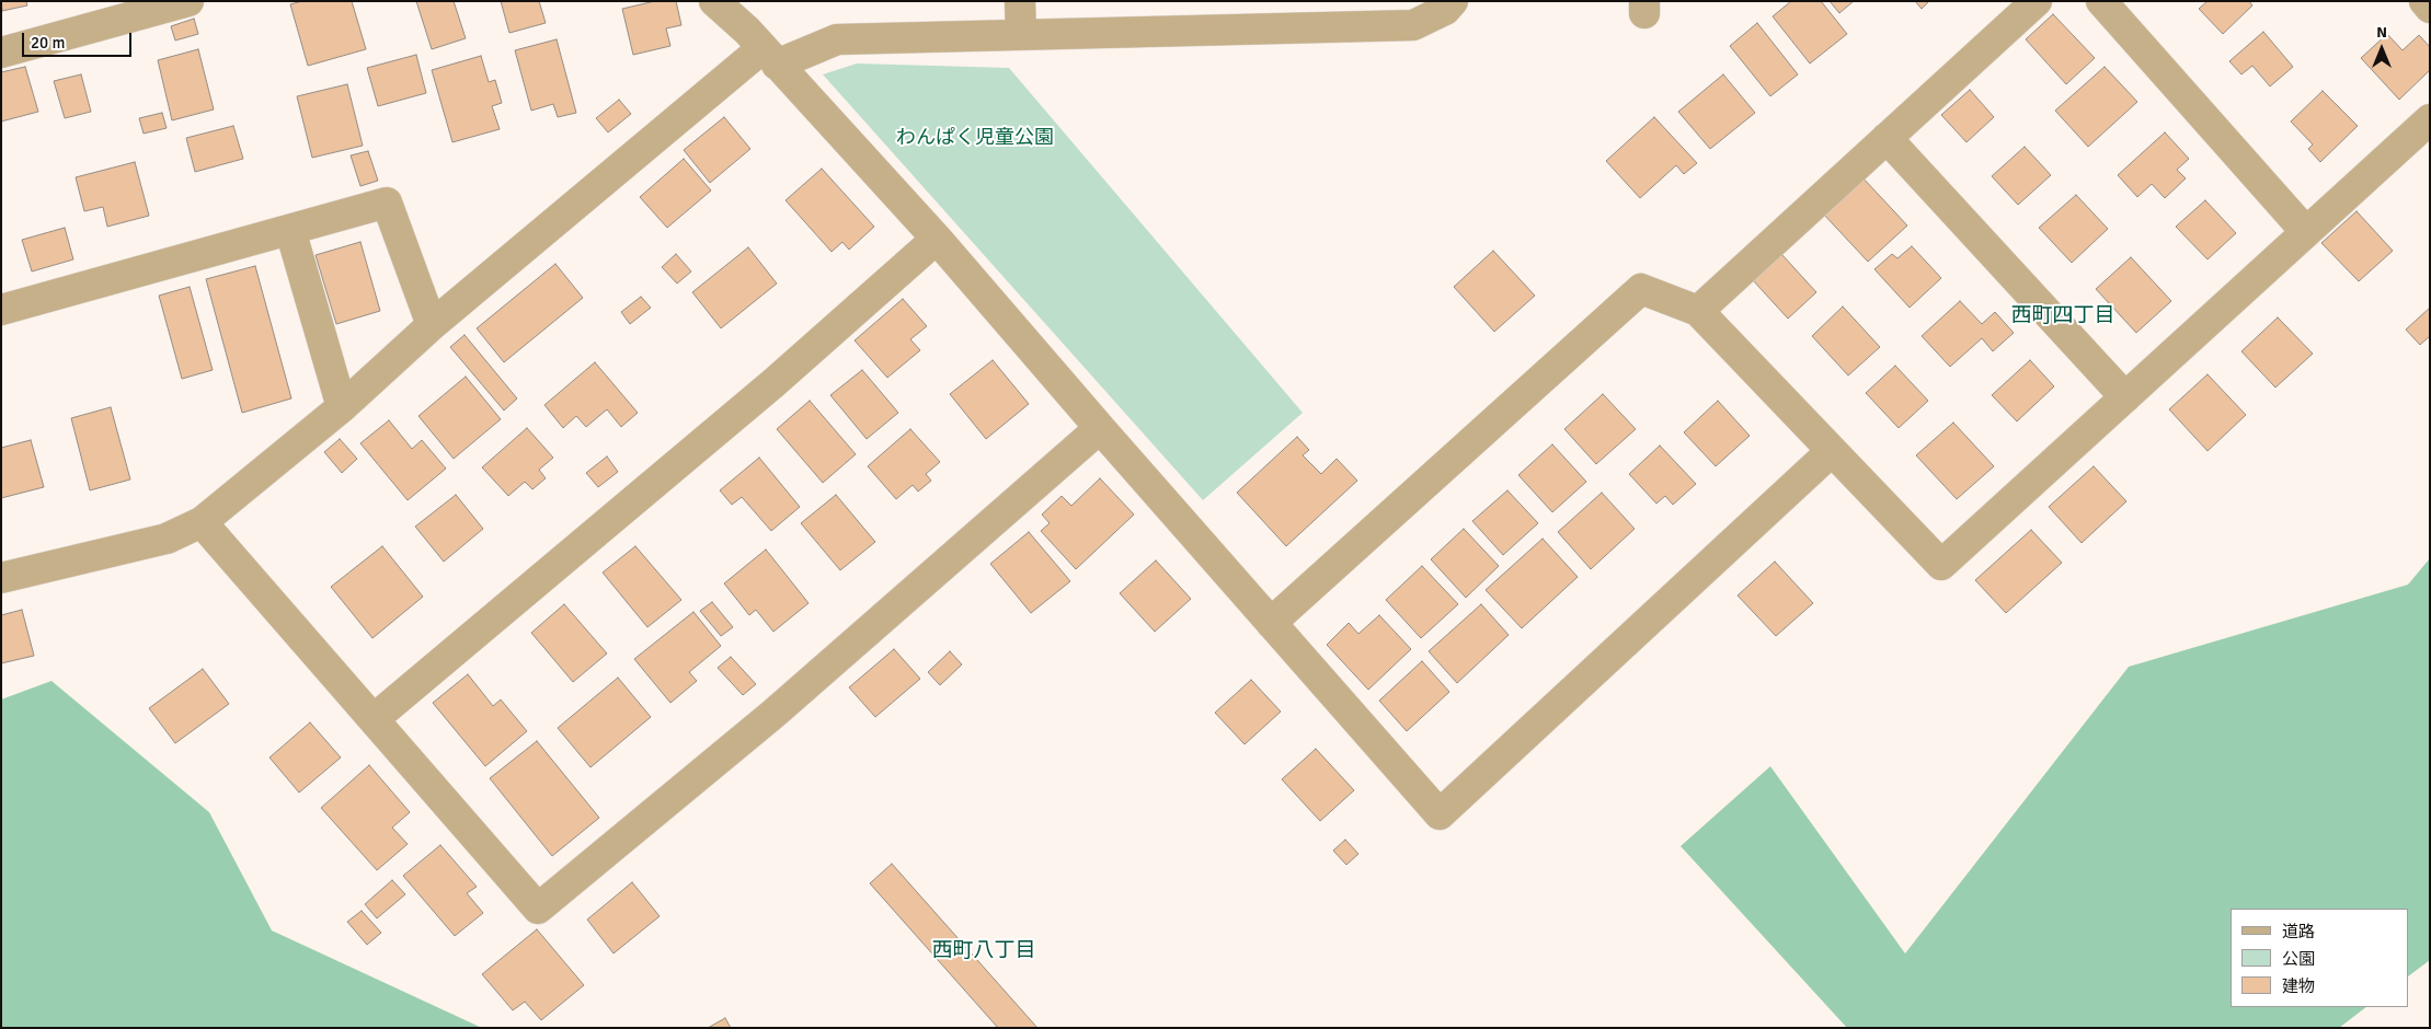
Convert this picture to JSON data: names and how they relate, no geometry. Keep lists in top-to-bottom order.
{
  "districts": ["西町四丁目", "西町八丁目"],
  "parks": ["わんぱく児童公園"],
  "legend": ["道路", "公園", "建物"],
  "scale_bar": "20 m",
  "north": "top"
}
